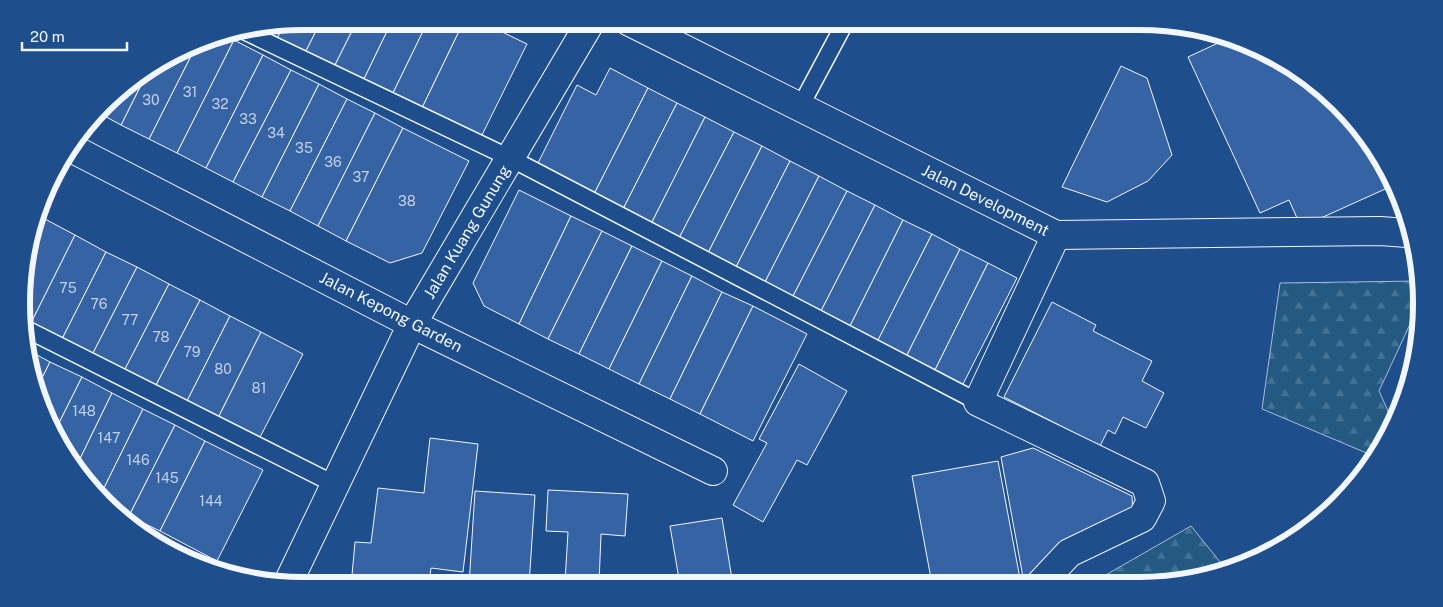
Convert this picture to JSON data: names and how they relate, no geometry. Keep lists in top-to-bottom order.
{
  "streets": {
    "street": ["Jalan Development", "Jalan Kuang Gunung", "Jalan Kepong Garden"]
  },
  "crossings": [
    ["Jalan Kuang Gunung", "Jalan Kepong Garden"]
  ],
  "house_numbers": [
    "31",
    "30",
    "32",
    "33",
    "34",
    "35",
    "36",
    "37",
    "38",
    "75",
    "76",
    "77",
    "78",
    "79",
    "80",
    "81",
    "148",
    "147",
    "146",
    "145",
    "144"
  ],
  "scale_bar": "20 m"
}
